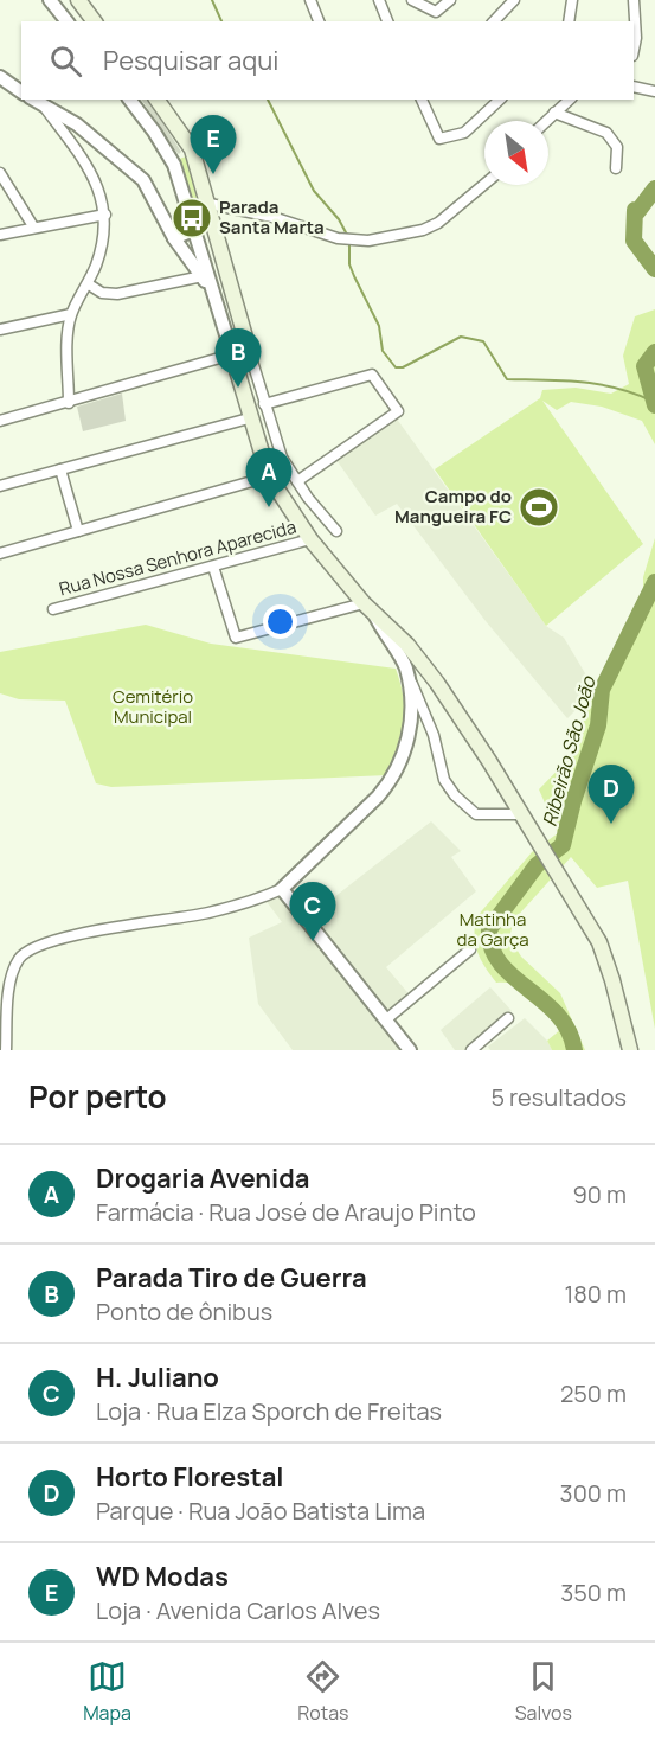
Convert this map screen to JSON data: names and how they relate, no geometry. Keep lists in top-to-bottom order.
{
  "streets": {
    "street": ["Rua Nossa Senhora Aparecida"]
  },
  "water": ["Ribeirão São João"],
  "parks": ["Cemitério Municipal", "Matinha da Garça"],
  "places": {
    "bus stop": ["Parada Santa Marta"],
    "sports": ["Campo do Mangueira FC"]
  },
  "north": "bottom right",
  "page": {
    "search": "Pesquisar aqui",
    "pins": [
      "E",
      "B",
      "A",
      "D",
      "C"
    ],
    "heading": ["Por perto", "5 resultados"],
    "list": [
      {
        "mark": "A",
        "name": "Drogaria Avenida",
        "note": "Farmácia · Rua José de Araujo Pinto",
        "value": "90 m"
      },
      {
        "mark": "B",
        "name": "Parada Tiro de Guerra",
        "note": "Ponto de ônibus",
        "value": "180 m"
      },
      {
        "mark": "C",
        "name": "H. Juliano",
        "note": "Loja · Rua Elza Sporch de Freitas",
        "value": "250 m"
      },
      {
        "mark": "D",
        "name": "Horto Florestal",
        "note": "Parque · Rua João Batista Lima",
        "value": "300 m"
      },
      {
        "mark": "E",
        "name": "WD Modas",
        "note": "Loja · Avenida Carlos Alves",
        "value": "350 m"
      }
    ],
    "nav": ["Mapa", "Rotas", "Salvos"]
  }
}
